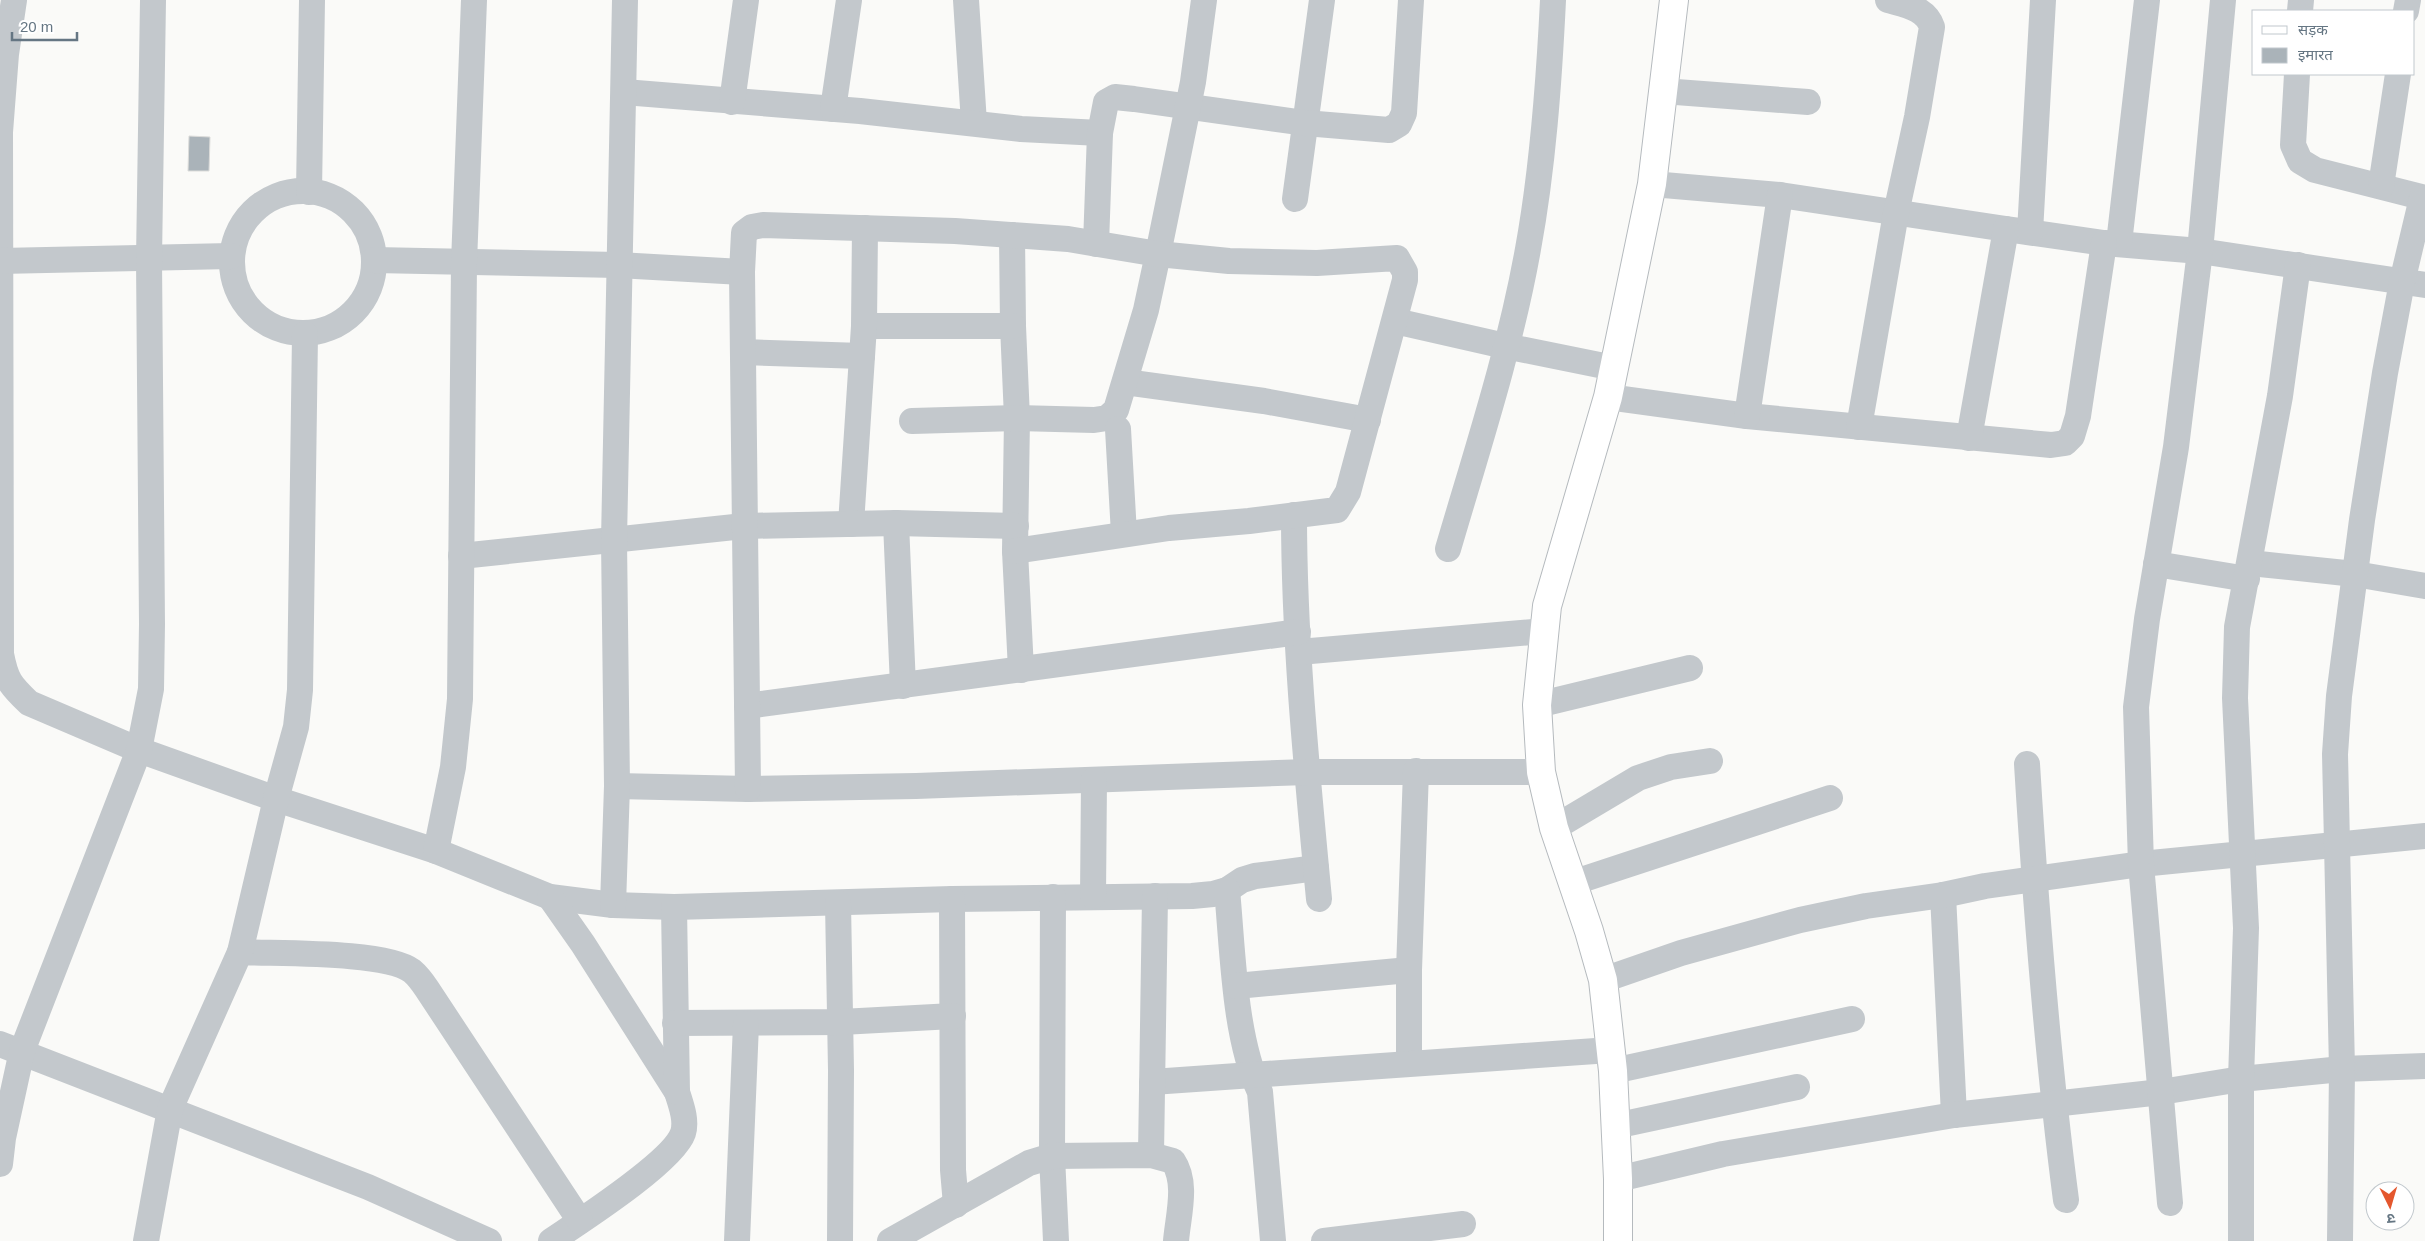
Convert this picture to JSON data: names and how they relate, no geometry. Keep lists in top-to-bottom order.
{
  "legend": ["सड़क", "इमारत"],
  "scale_bar": "20 m",
  "north": "bottom"
}
